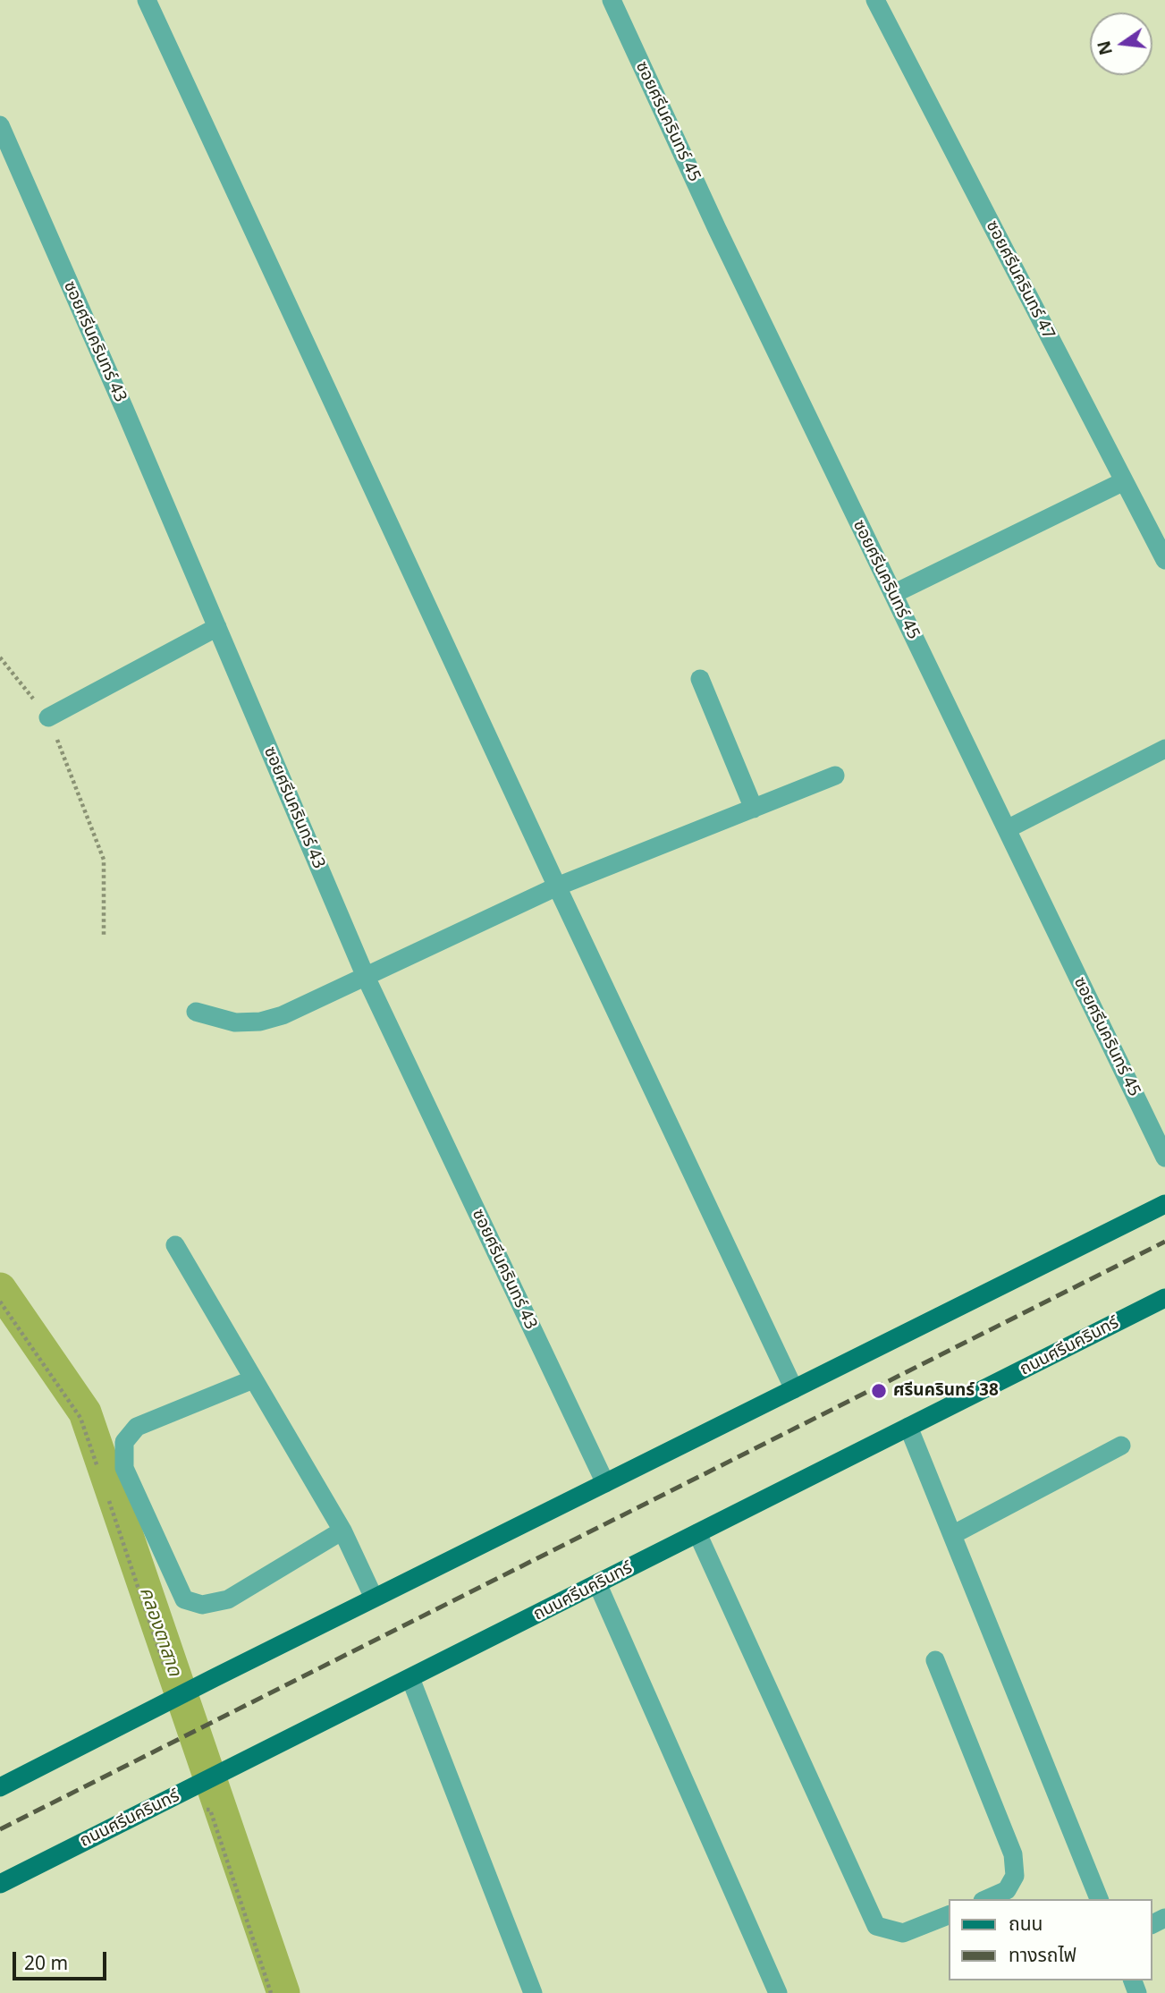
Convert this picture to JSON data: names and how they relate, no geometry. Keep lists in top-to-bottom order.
{
  "streets": {
    "main road": ["ถนนศรีนครินทร์"],
    "street": ["ซอยศรีนครินทร์ 45", "ซอยศรีนครินทร์ 47", "ซอยศรีนครินทร์ 43"]
  },
  "water": ["คลองตาสาด"],
  "places": ["ศรีนครินทร์ 38"],
  "legend": ["ถนน", "ทางรถไฟ"],
  "scale_bar": "20 m",
  "north": "left"
}
